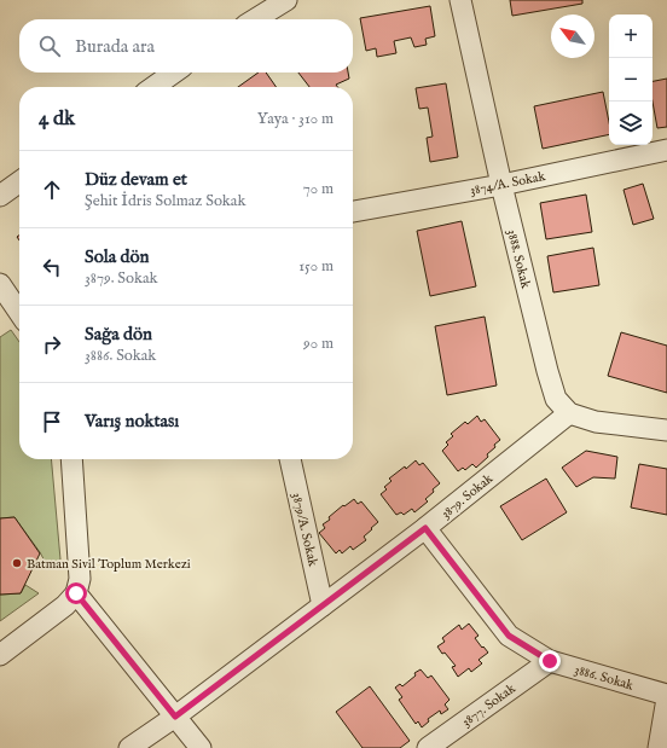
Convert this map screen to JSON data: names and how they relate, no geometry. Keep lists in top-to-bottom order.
{
  "streets": {
    "street": [
      "3874/A. Sokak",
      "3888. Sokak",
      "3879. Sokak",
      "3879/A. Sokak",
      "3886. Sokak",
      "3877. Sokak"
    ]
  },
  "crossings": [
    ["3874/A. Sokak", "3888. Sokak"],
    ["3888. Sokak", "3879. Sokak"],
    ["3879. Sokak", "3879/A. Sokak"],
    ["3879. Sokak", "3886. Sokak"],
    ["3886. Sokak", "3877. Sokak"]
  ],
  "places": ["Batman Sivil Toplum Merkezi"],
  "north": "top left",
  "page": {
    "map_buttons": ["+", "−"],
    "search": "Burada ara",
    "heading": ["4 dk", "Yaya · 310 m"],
    "list": [
      ["Düz devam et", "Şehit İdris Solmaz Sokak", "70 m"],
      ["Sola dön", "3879. Sokak", "150 m"],
      ["Sağa dön", "3886. Sokak", "90 m"],
      "Varış noktası"
    ]
  }
}
